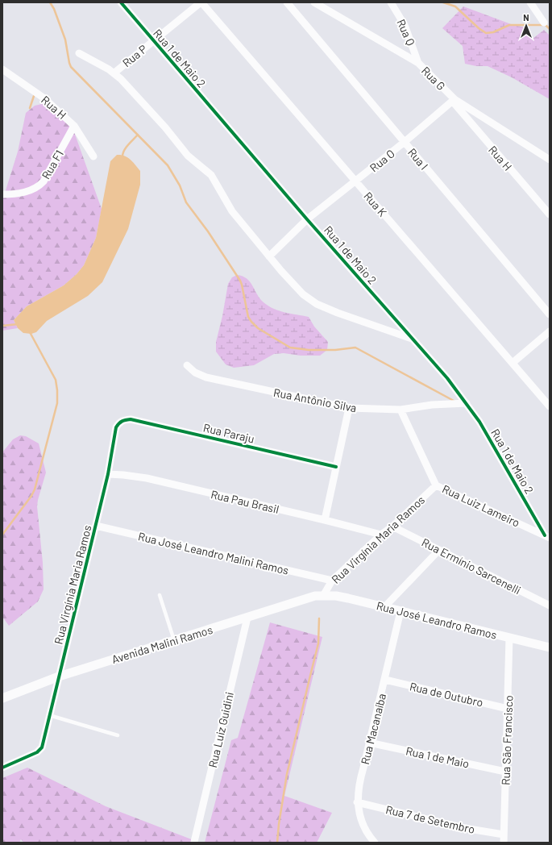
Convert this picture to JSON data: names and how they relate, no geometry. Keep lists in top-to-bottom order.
{
  "streets": {
    "street": [
      "Rua Q",
      "Rua P",
      "Rua 1 de Maio 2",
      "Rua G",
      "Rua H",
      "Rua I",
      "Rua O",
      "Rua F1",
      "Rua K",
      "Rua Antônio Silva",
      "Rua Paraju",
      "Rua Pau Brasil",
      "Rua Luiz Lameiro",
      "Rua Virgínia Maria Ramos",
      "Rua José Leandro Malini Ramos",
      "Rua Ermínio Sarcenelli",
      "Rua José Leandro Ramos",
      "Avenida Malini Ramos",
      "Rua de Outubro",
      "Rua Macanaíba",
      "Rua Luiz Guidini",
      "Rua São Francisco",
      "Rua 1 de Maio",
      "Rua 7 de Setembro"
    ]
  },
  "crossings": [
    ["Rua Q", "Rua G"],
    ["Rua P", "Rua 1 de Maio 2"],
    ["Rua P", "Rua K"],
    ["Rua 1 de Maio 2", "Rua O"],
    ["Rua 1 de Maio 2", "Rua Antônio Silva"],
    ["Rua 1 de Maio 2", "Rua Luiz Lameiro"],
    ["Rua G", "Rua H"],
    ["Rua G", "Rua O"],
    ["Rua H", "Rua O"],
    ["Rua H", "Rua F1"],
    ["Rua I", "Rua O"],
    ["Rua O", "Rua K"],
    ["Rua Antônio Silva", "Rua Luiz Lameiro"],
    ["Rua Paraju", "Rua Virgínia Maria Ramos"],
    ["Rua Pau Brasil", "Rua Virgínia Maria Ramos"],
    ["Rua Luiz Lameiro", "Rua Virgínia Maria Ramos"],
    ["Rua Virgínia Maria Ramos", "Rua José Leandro Malini Ramos"],
    ["Rua Virgínia Maria Ramos", "Rua Ermínio Sarcenelli"],
    ["Rua Virgínia Maria Ramos", "Rua José Leandro Ramos"],
    ["Rua Virgínia Maria Ramos", "Avenida Malini Ramos"],
    ["Rua José Leandro Ramos", "Avenida Malini Ramos"],
    ["Rua José Leandro Ramos", "Rua Macanaíba"],
    ["Rua José Leandro Ramos", "Rua São Francisco"],
    ["Avenida Malini Ramos", "Rua Luiz Guidini"],
    ["Rua de Outubro", "Rua Macanaíba"],
    ["Rua de Outubro", "Rua São Francisco"],
    ["Rua Macanaíba", "Rua 1 de Maio"],
    ["Rua Macanaíba", "Rua 7 de Setembro"],
    ["Rua São Francisco", "Rua 1 de Maio"],
    ["Rua São Francisco", "Rua 7 de Setembro"]
  ],
  "north": "top"
}
